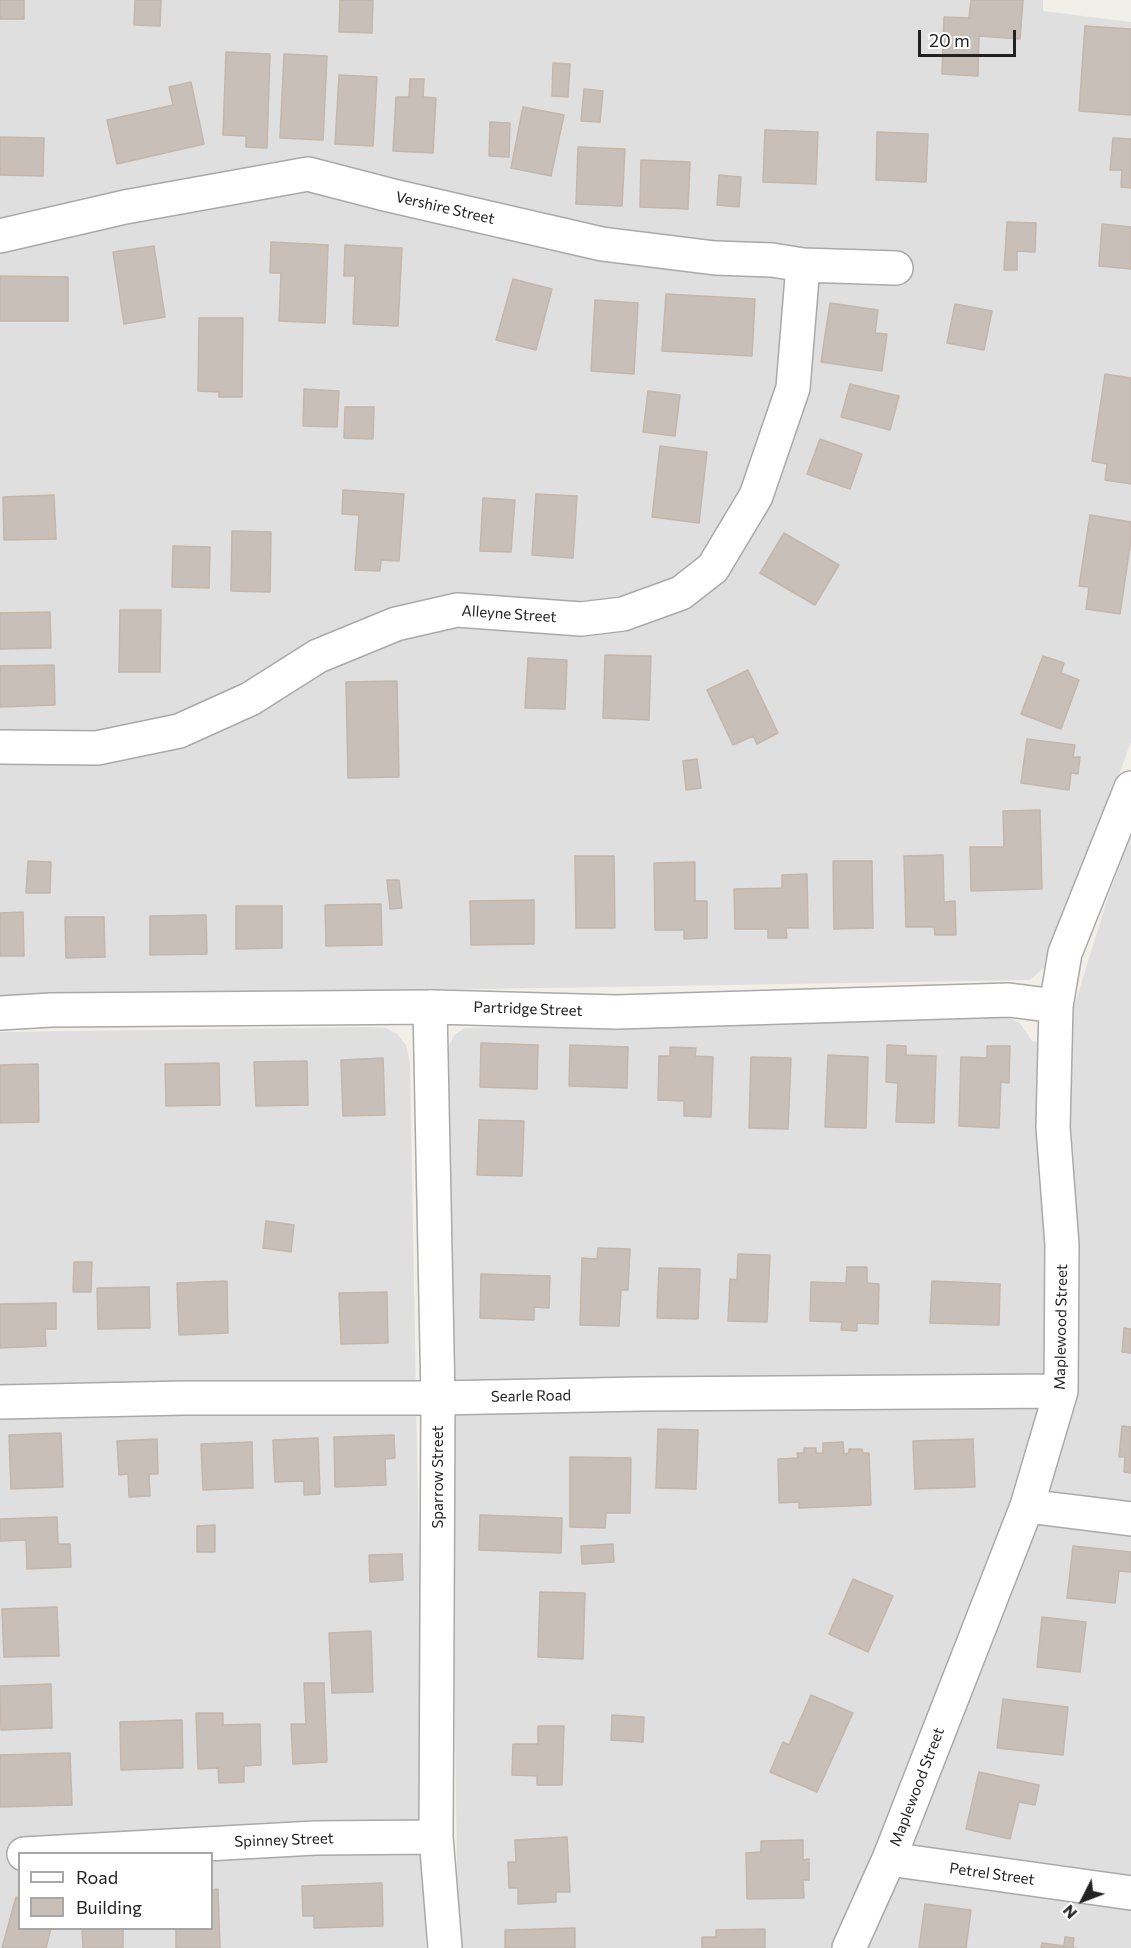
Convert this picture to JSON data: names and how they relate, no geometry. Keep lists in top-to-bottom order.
{
  "streets": {
    "street": [
      "Vershire Street",
      "Alleyne Street",
      "Partridge Street",
      "Maplewood Street",
      "Searle Road",
      "Sparrow Street",
      "Spinney Street",
      "Petrel Street"
    ]
  },
  "crossings": [
    ["Vershire Street", "Alleyne Street"],
    ["Partridge Street", "Maplewood Street"],
    ["Partridge Street", "Sparrow Street"],
    ["Maplewood Street", "Searle Road"],
    ["Maplewood Street", "Petrel Street"],
    ["Searle Road", "Sparrow Street"],
    ["Sparrow Street", "Spinney Street"]
  ],
  "legend": ["Road", "Building"],
  "scale_bar": "20 m",
  "north": "bottom left"
}
